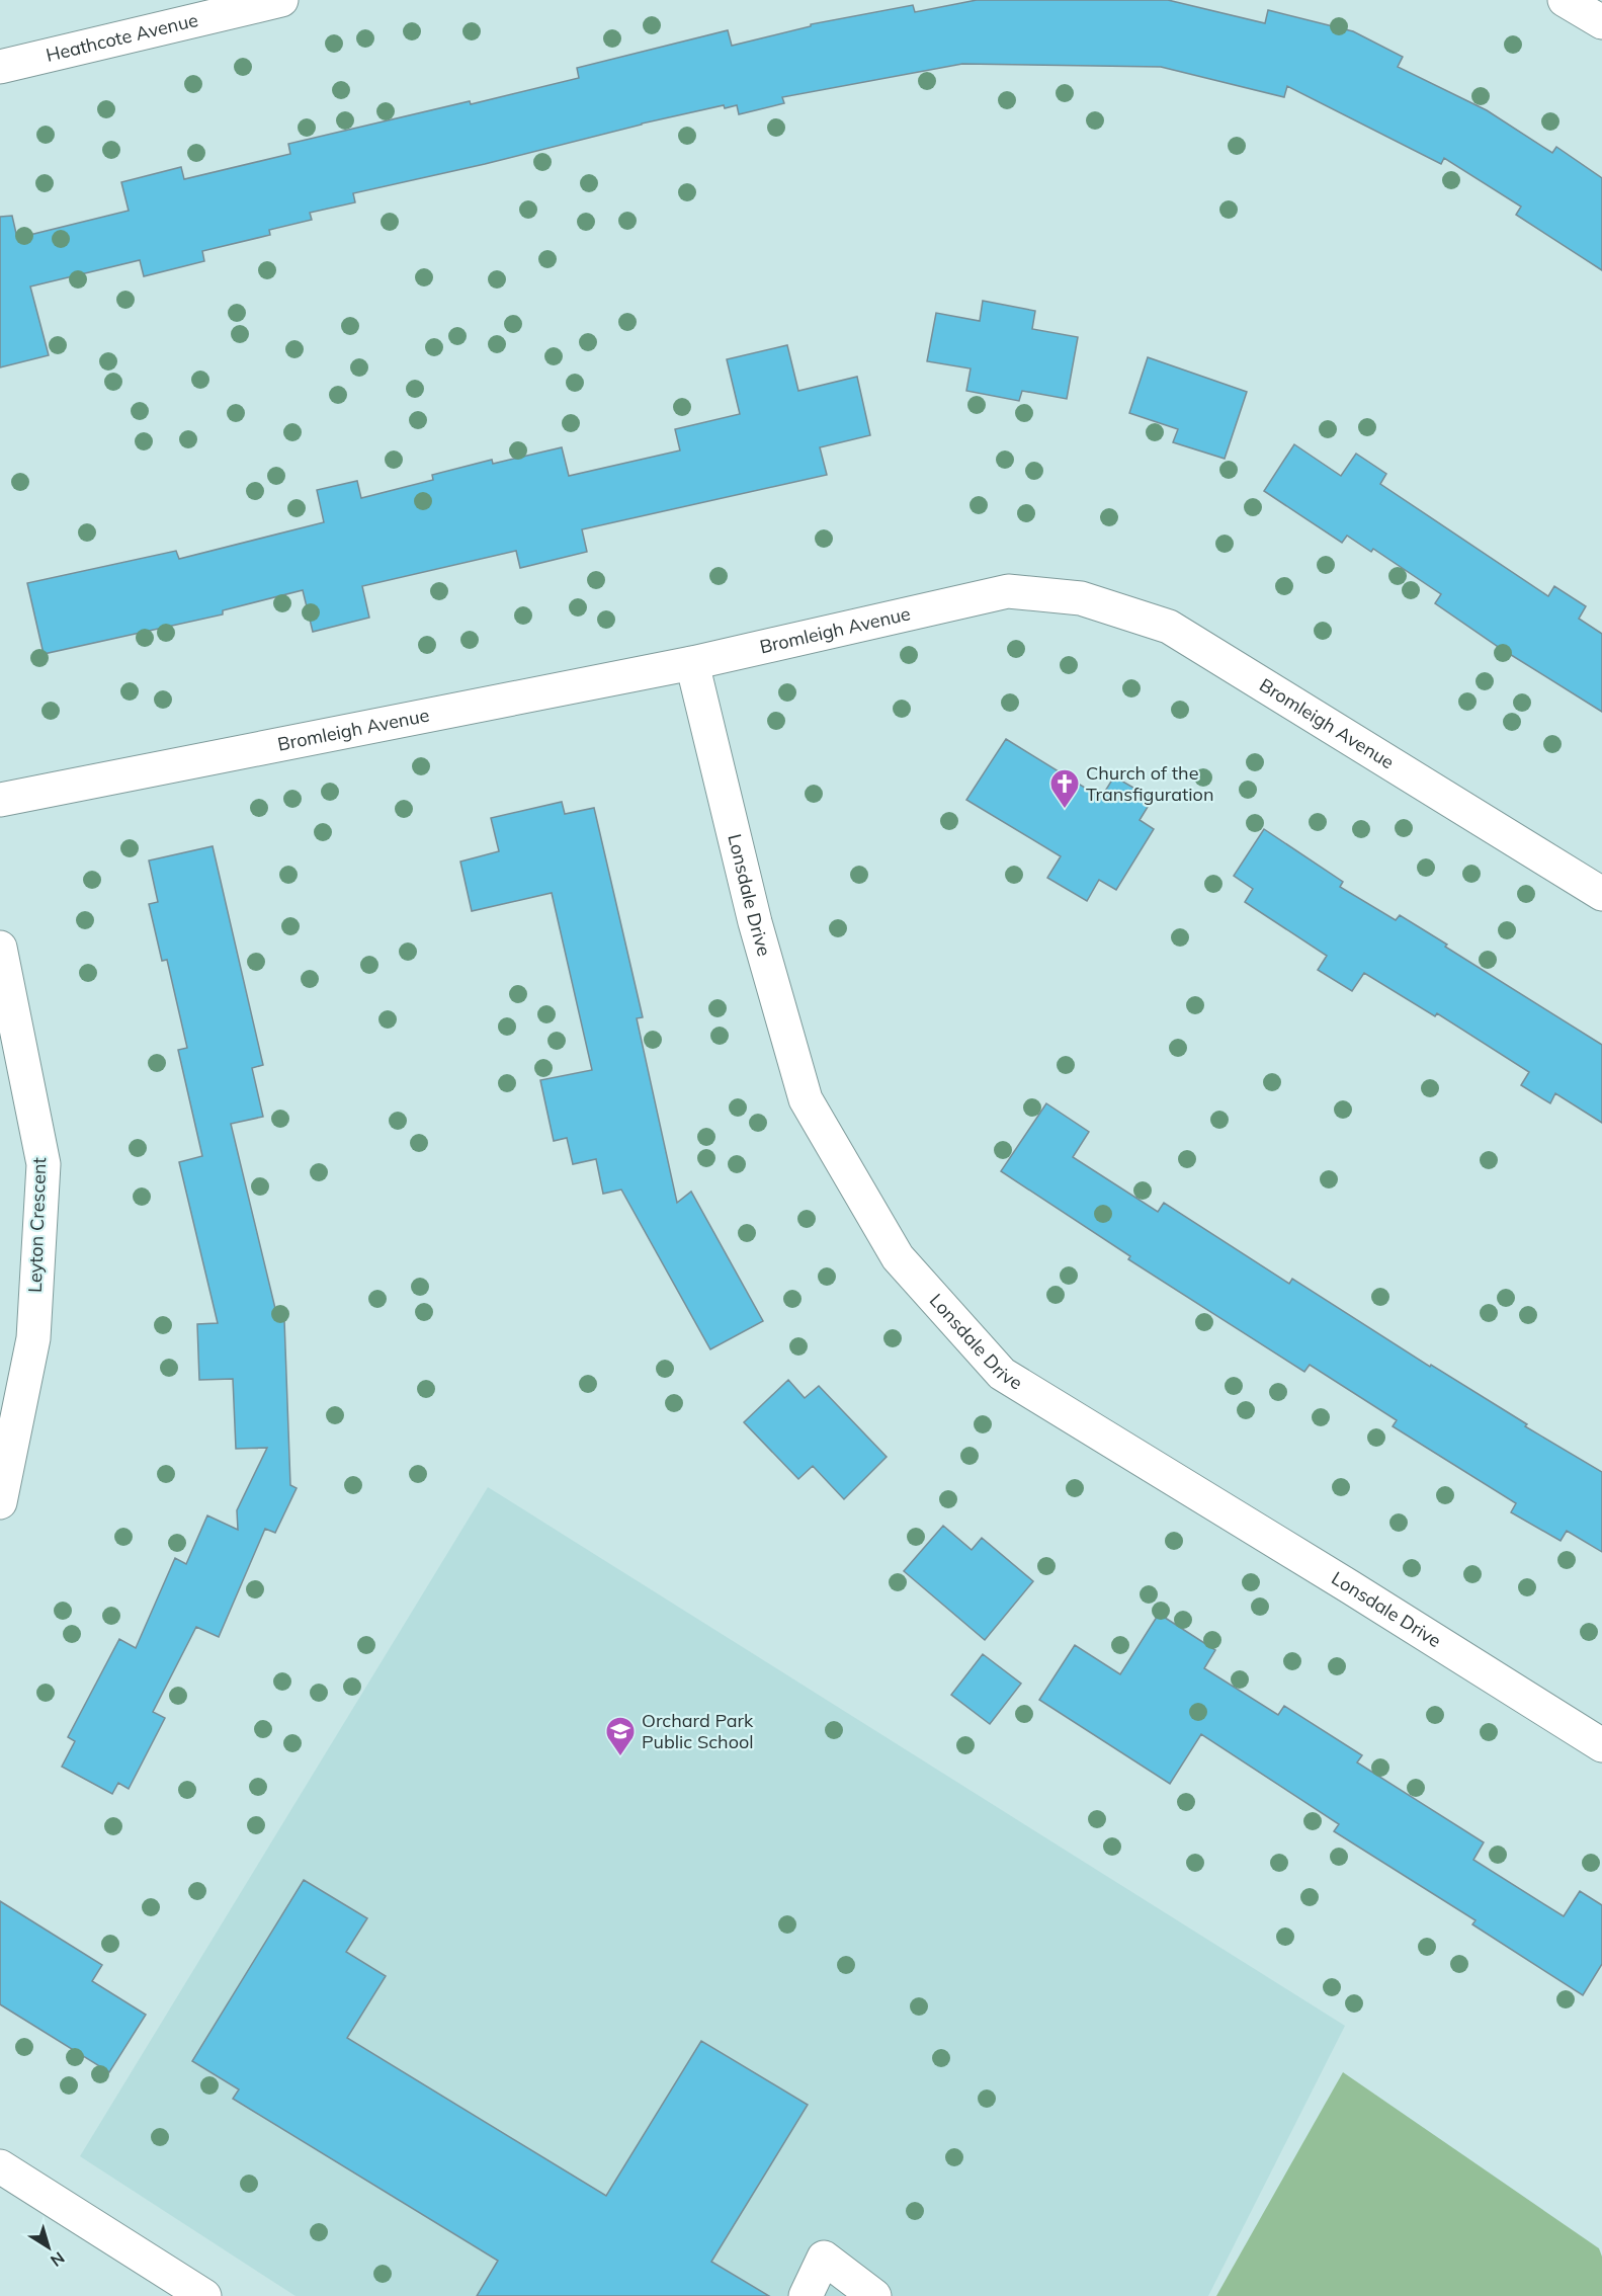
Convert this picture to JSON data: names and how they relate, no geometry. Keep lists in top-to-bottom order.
{
  "streets": {
    "street": [
      "Heathcote Avenue",
      "Bromleigh Avenue",
      "Lonsdale Drive",
      "Leyton Crescent"
    ]
  },
  "crossings": [
    ["Bromleigh Avenue", "Lonsdale Drive"]
  ],
  "places": {
    "church": ["Church of the Transfiguration"],
    "school or university": ["Orchard Park Public School"]
  },
  "north": "bottom right"
}
